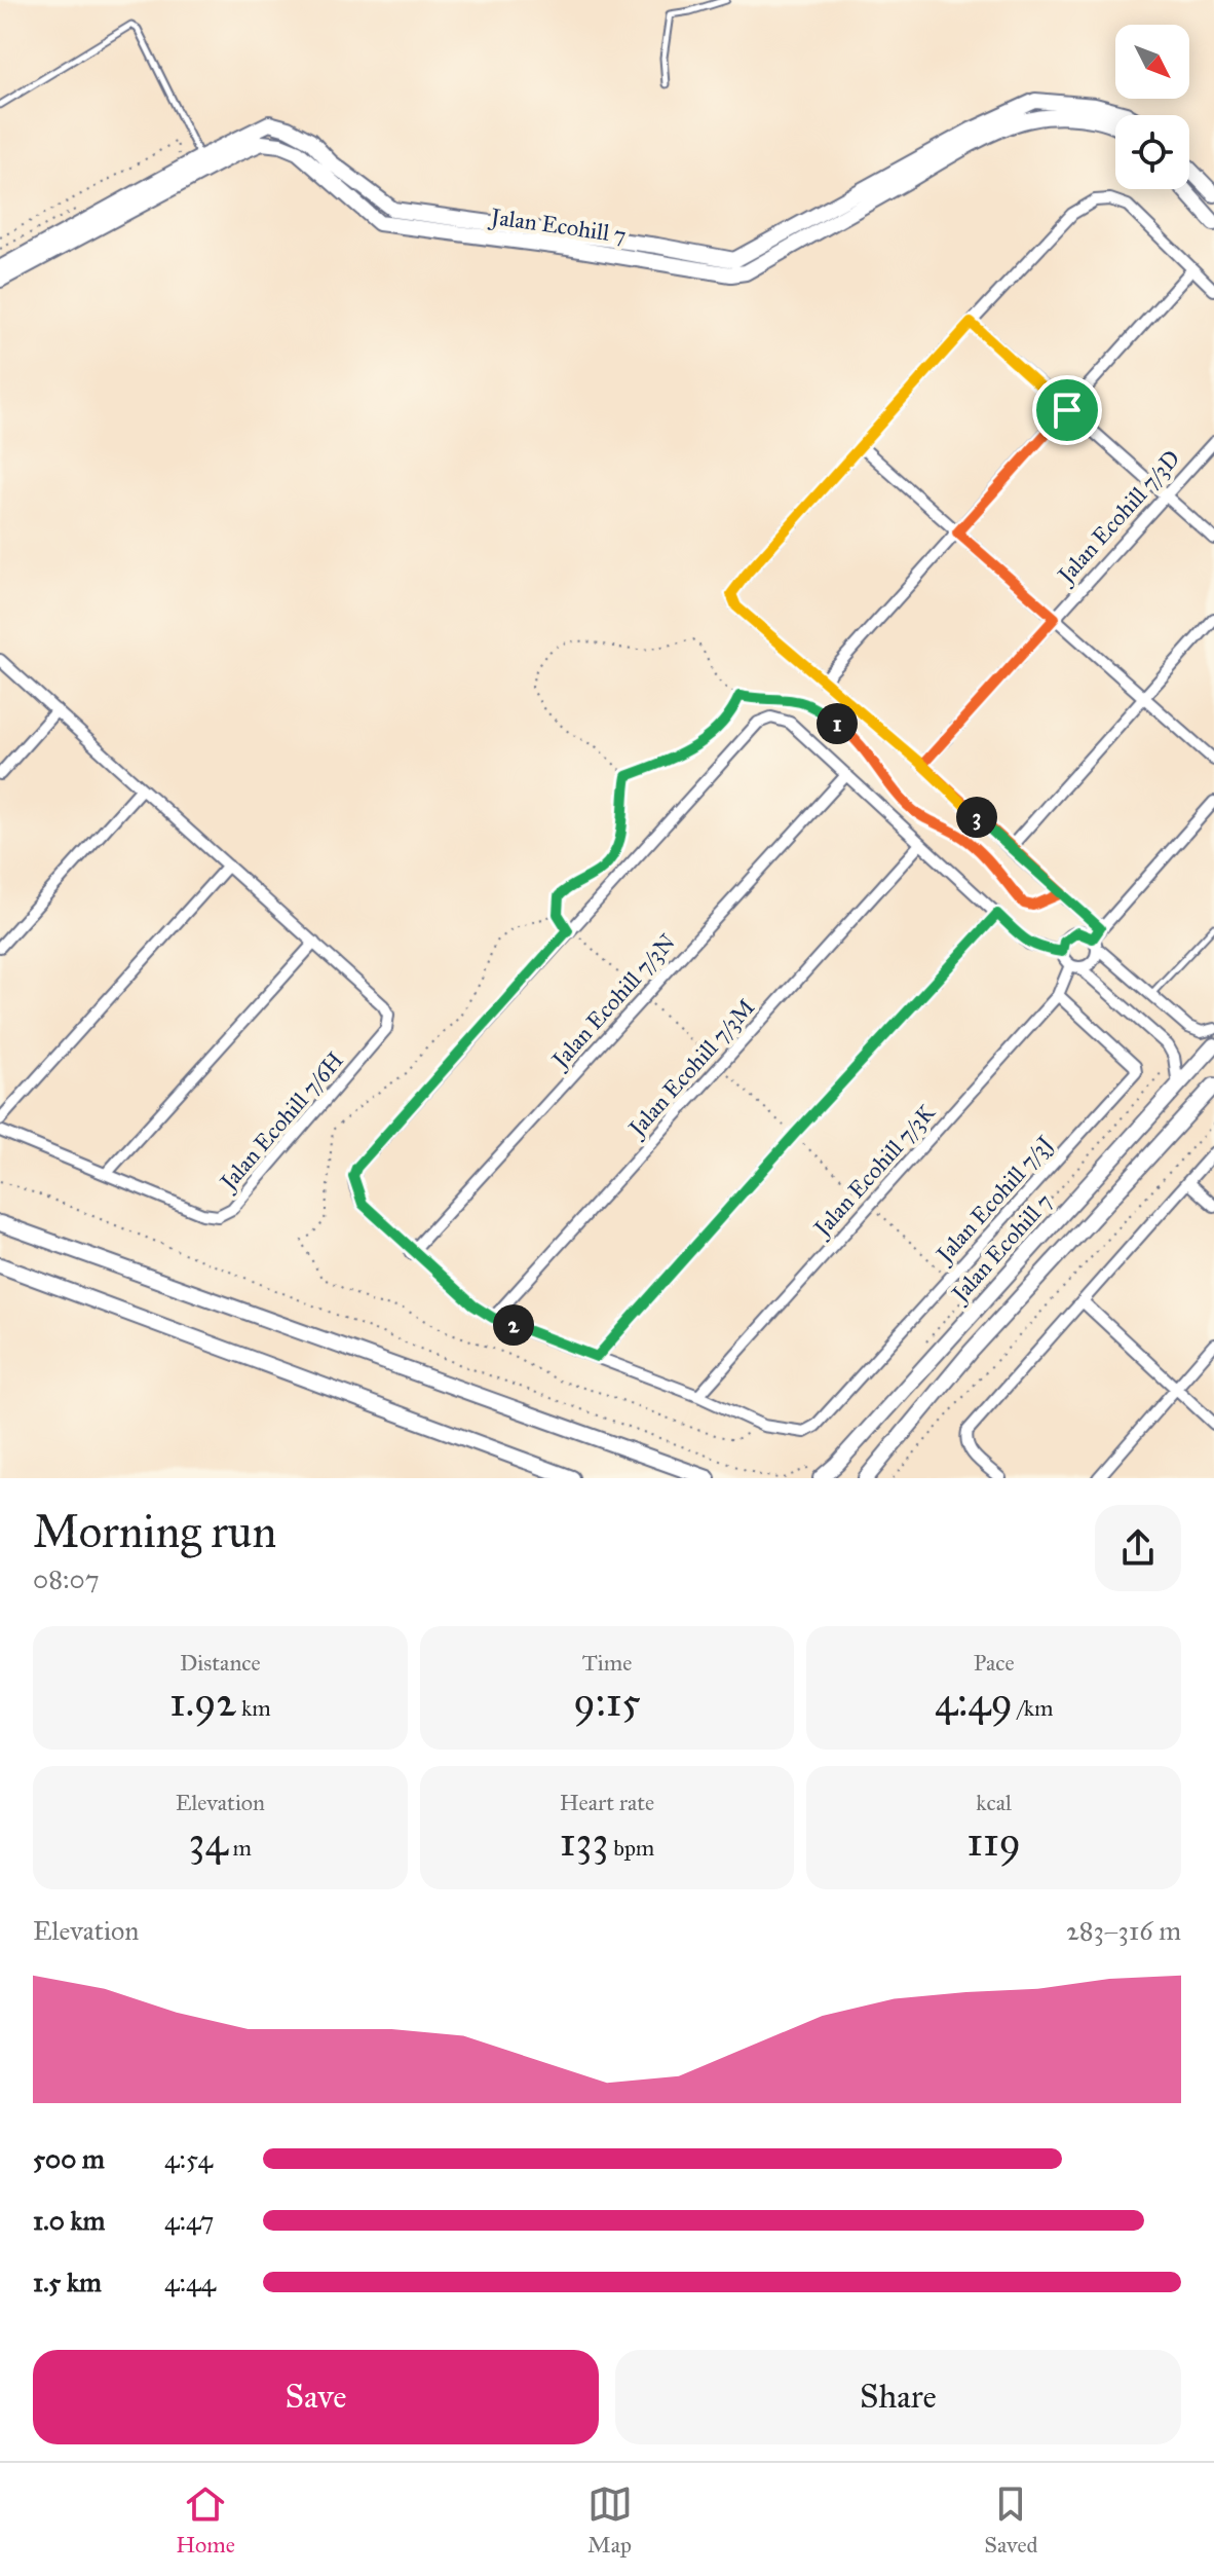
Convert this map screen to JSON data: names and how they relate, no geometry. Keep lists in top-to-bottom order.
{
  "streets": {
    "street": [
      "Jalan Ecohill 7",
      "Jalan Ecohill 7/3D",
      "Jalan Ecohill 7/3N",
      "Jalan Ecohill 7/3M",
      "Jalan Ecohill 7/6H",
      "Jalan Ecohill 7/3K",
      "Jalan Ecohill 7/3J"
    ]
  },
  "crossings": [
    ["Jalan Ecohill 7/3K", "Jalan Ecohill 7/3J"]
  ],
  "north": "bottom right",
  "page": {
    "pins": ["1", "3", "2"],
    "heading": ["Morning run", "08:07"],
    "stats": [
      ["Distance", "1.92 km"],
      ["Time", "9:15"],
      ["Pace", "4:49 /km"],
      ["Elevation", "34 m"],
      ["Heart rate", "133 bpm"],
      ["kcal", "119"]
    ],
    "chart": ["Elevation", "283–316 m"],
    "list": [
      {
        "name": "500 m",
        "note": "4:54"
      },
      {
        "name": "1.0 km",
        "note": "4:47"
      },
      {
        "name": "1.5 km",
        "note": "4:44"
      }
    ],
    "buttons": ["Save", "Share"],
    "tabs": ["Home", "Map", "Saved"]
  }
}
